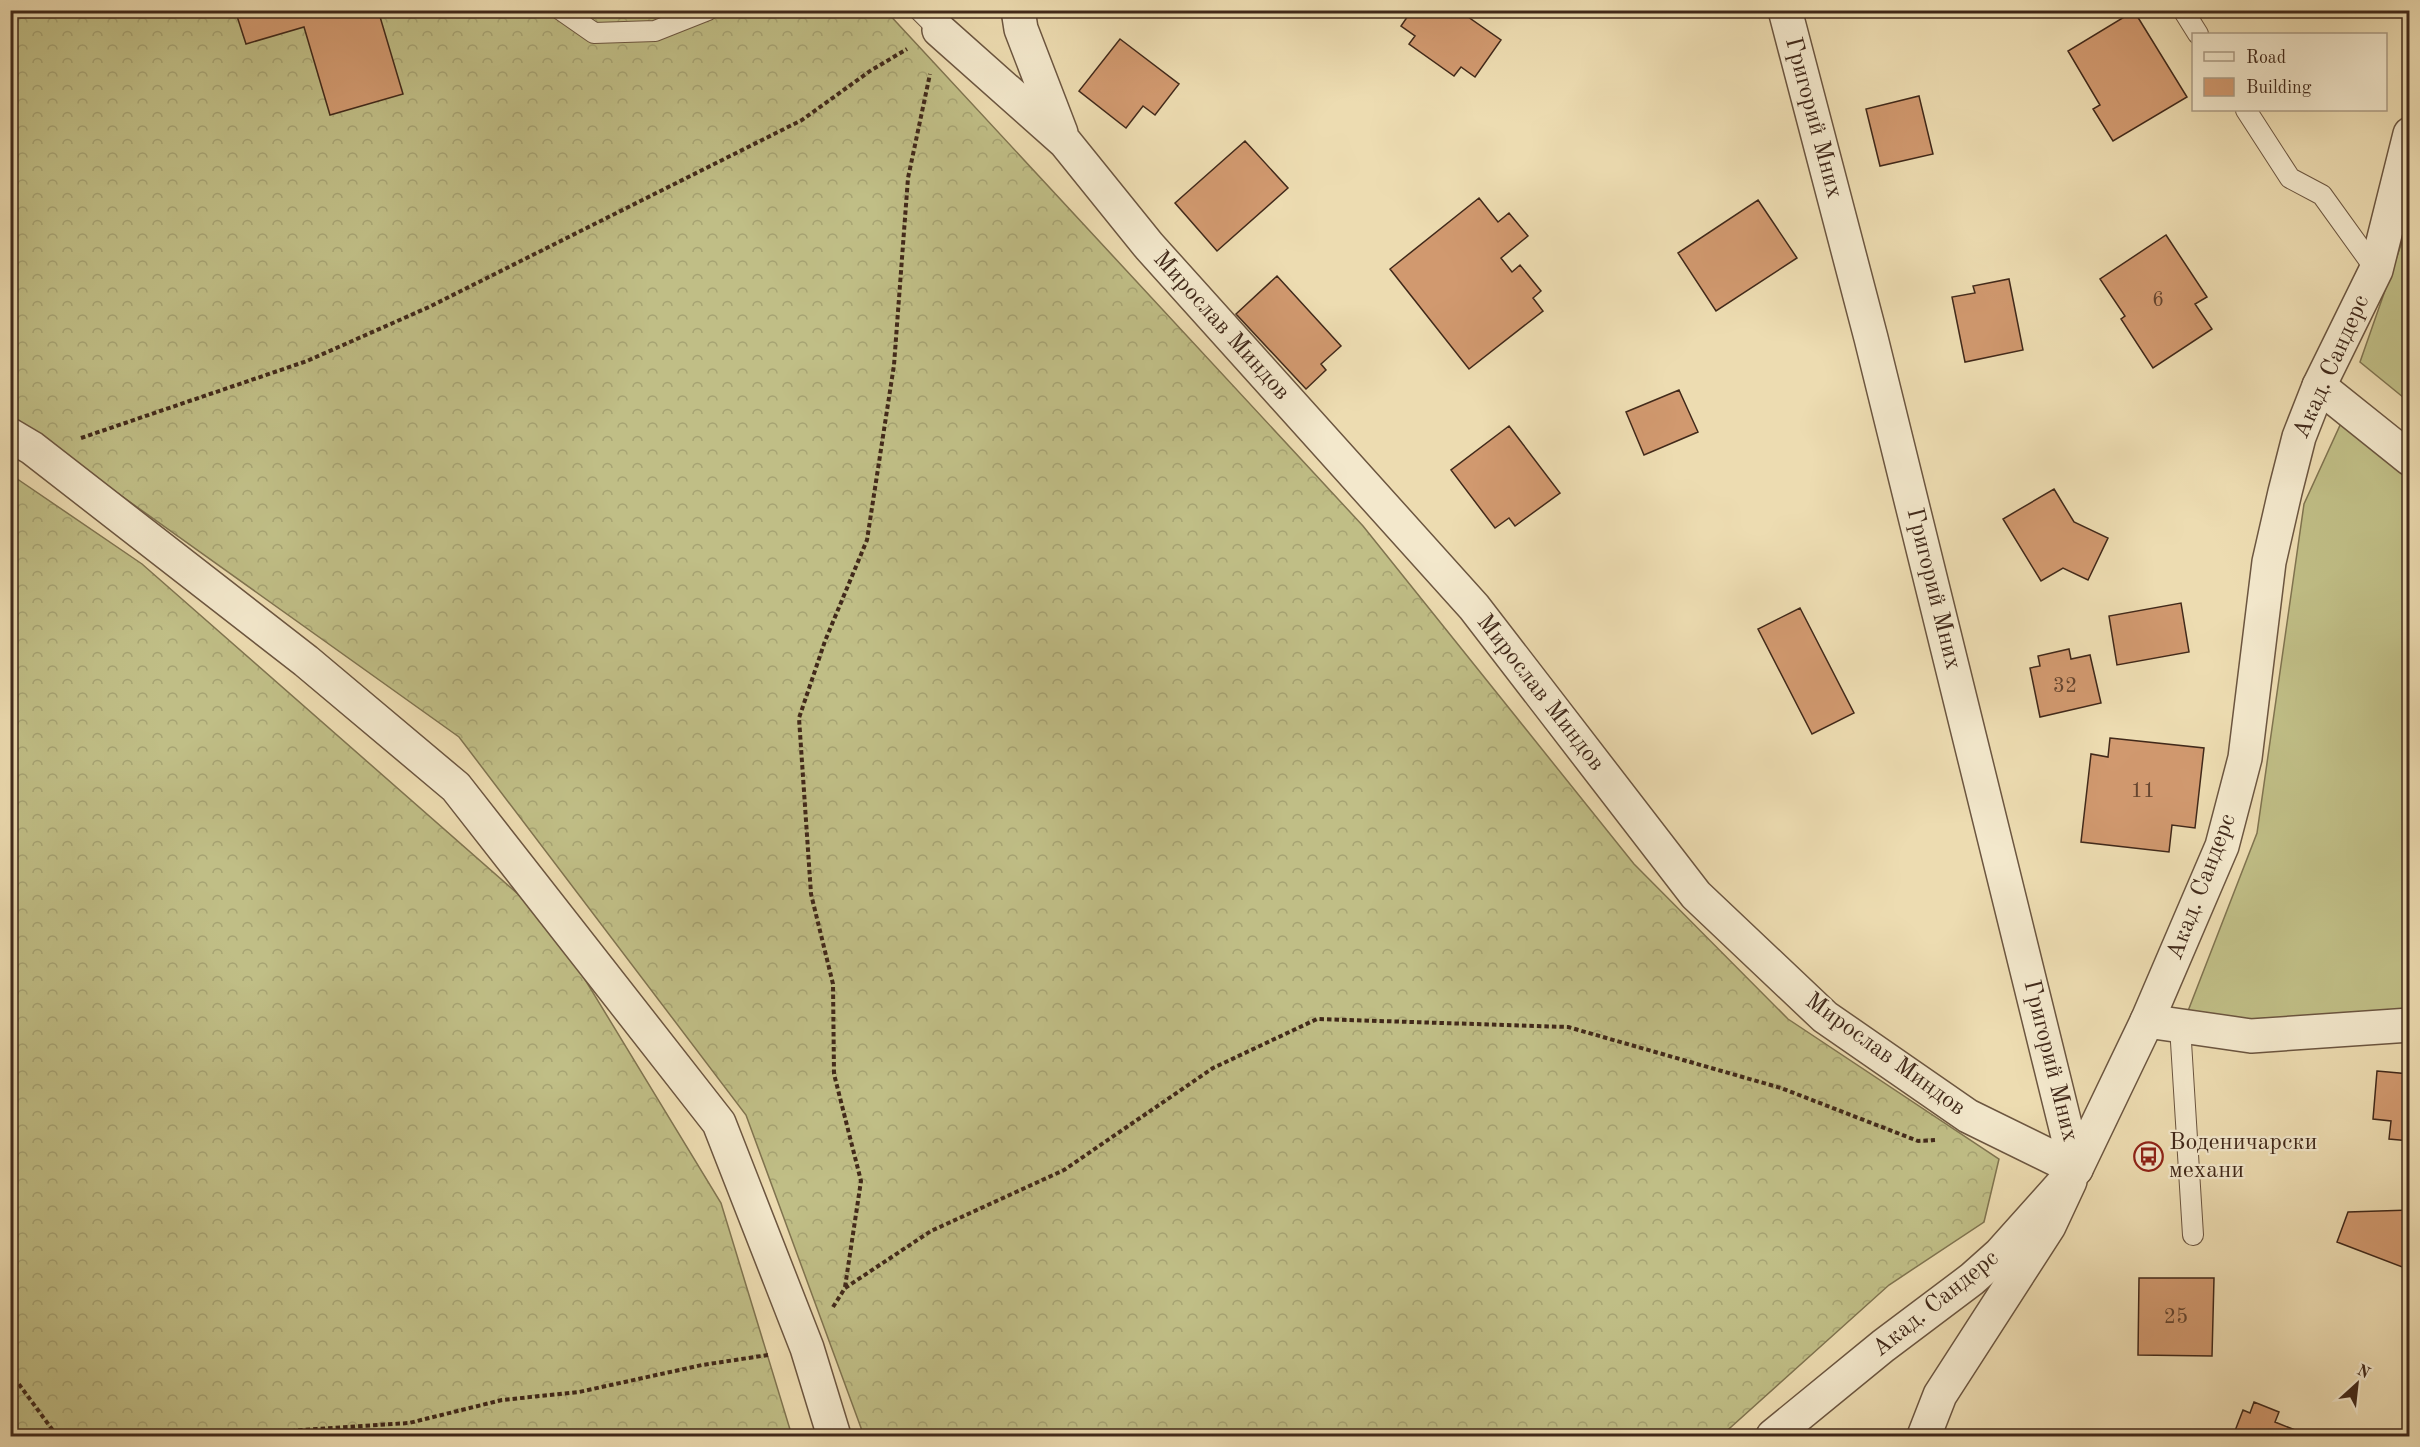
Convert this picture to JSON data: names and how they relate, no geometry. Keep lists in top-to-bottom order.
{
  "streets": {
    "street": ["Григорий Мних", "Мирослав Миндов", "Акад. Сандерс"]
  },
  "crossings": [
    ["Григорий Мних", "Мирослав Миндов"],
    ["Григорий Мних", "Акад. Сандерс"],
    ["Мирослав Миндов", "Акад. Сандерс"]
  ],
  "places": {
    "bus stop": ["Воденичарски механи"]
  },
  "house_numbers": [
    "6",
    "32",
    "11",
    "25"
  ],
  "legend": ["Road", "Building"],
  "north": "top right"
}
